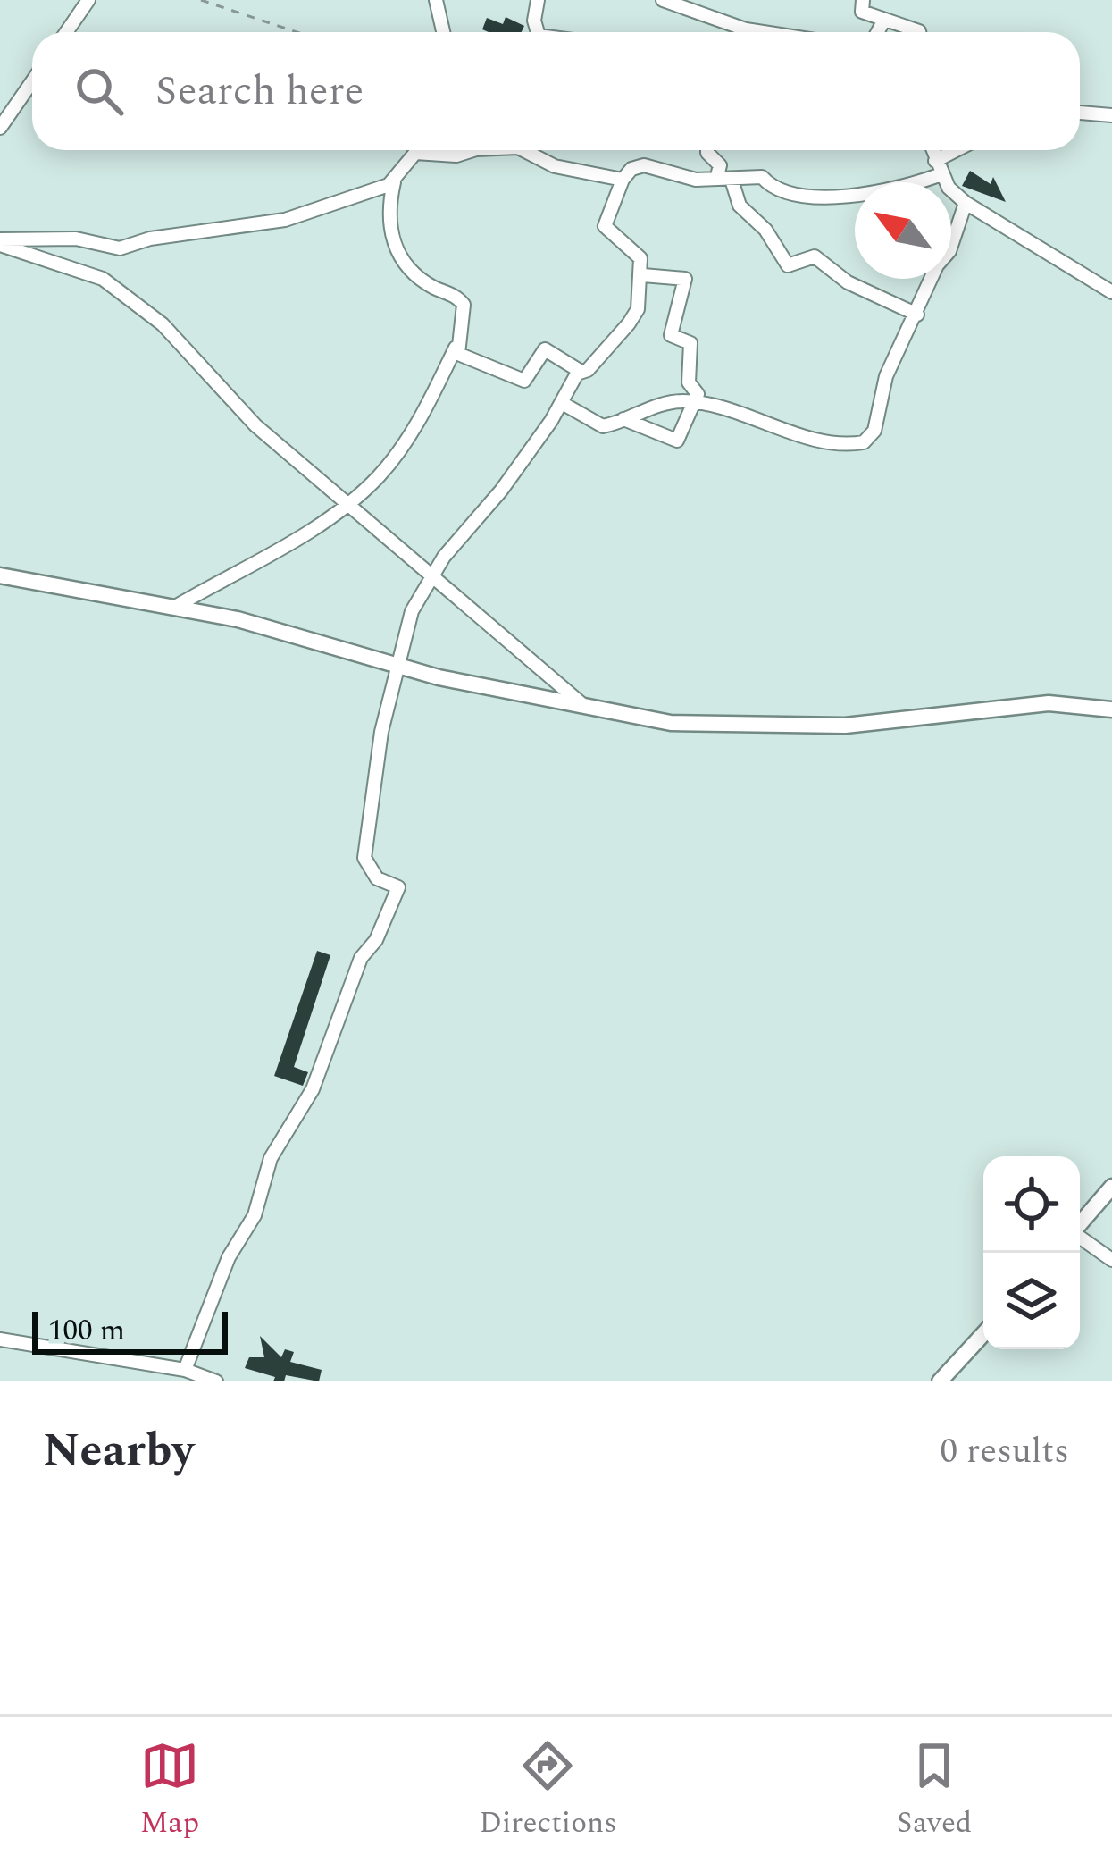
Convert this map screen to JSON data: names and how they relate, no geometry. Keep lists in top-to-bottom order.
{
  "scale_bar": "100 m",
  "north": "top left",
  "page": {
    "search": "Search here",
    "scale": "100 m",
    "heading": ["Nearby", "0 results"],
    "nav": ["Map", "Directions", "Saved"]
  }
}
